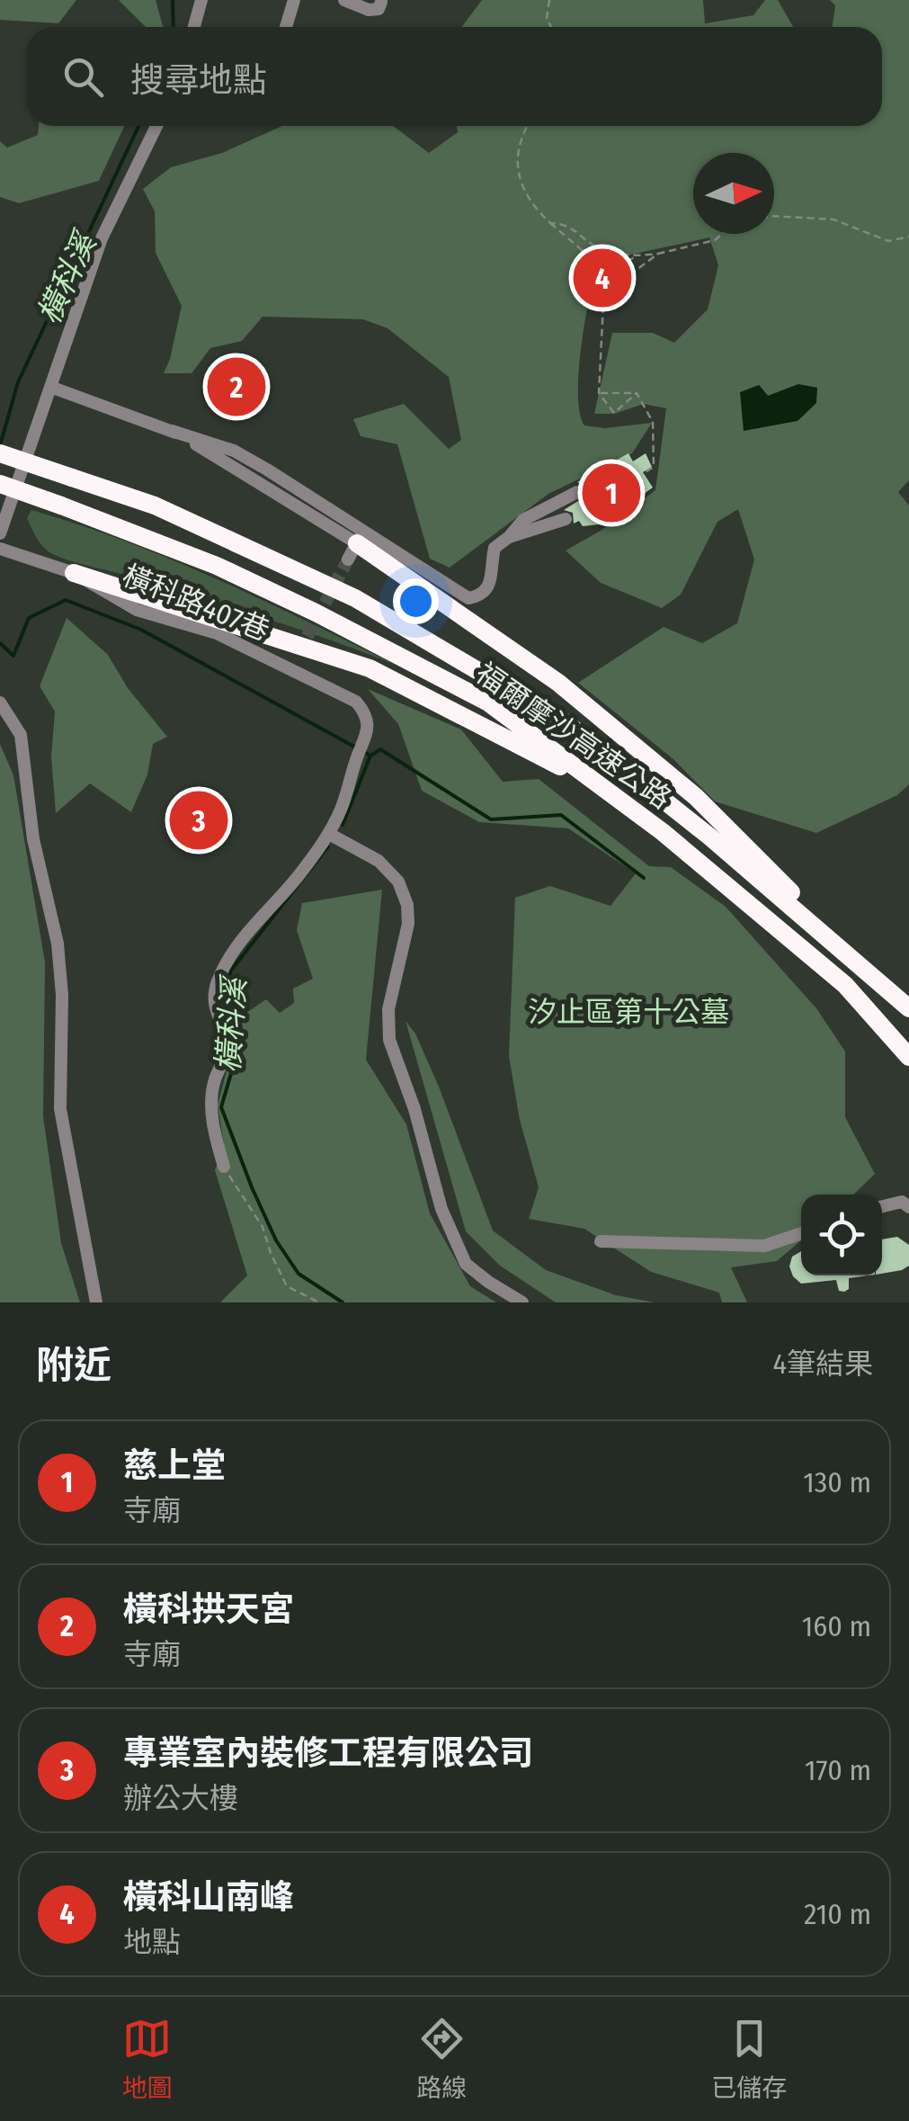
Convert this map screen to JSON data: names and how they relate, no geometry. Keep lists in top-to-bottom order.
{
  "streets": {
    "highway": ["福爾摩沙高速公路"],
    "street": ["橫科路407巷"]
  },
  "water": ["橫科溪"],
  "parks": ["汐止區第十公墓"],
  "north": "right",
  "page": {
    "search": "搜尋地點",
    "pins": [
      "4",
      "2",
      "1",
      "3"
    ],
    "heading": ["附近", "4筆結果"],
    "list": [
      {
        "mark": "1",
        "name": "慈上堂",
        "note": "寺廟",
        "value": "130 m"
      },
      {
        "mark": "2",
        "name": "橫科拱天宮",
        "note": "寺廟",
        "value": "160 m"
      },
      {
        "mark": "3",
        "name": "專業室內裝修工程有限公司",
        "note": "辦公大樓",
        "value": "170 m"
      },
      {
        "mark": "4",
        "name": "橫科山南峰",
        "note": "地點",
        "value": "210 m"
      }
    ],
    "nav": ["地圖", "路線", "已儲存"]
  }
}
